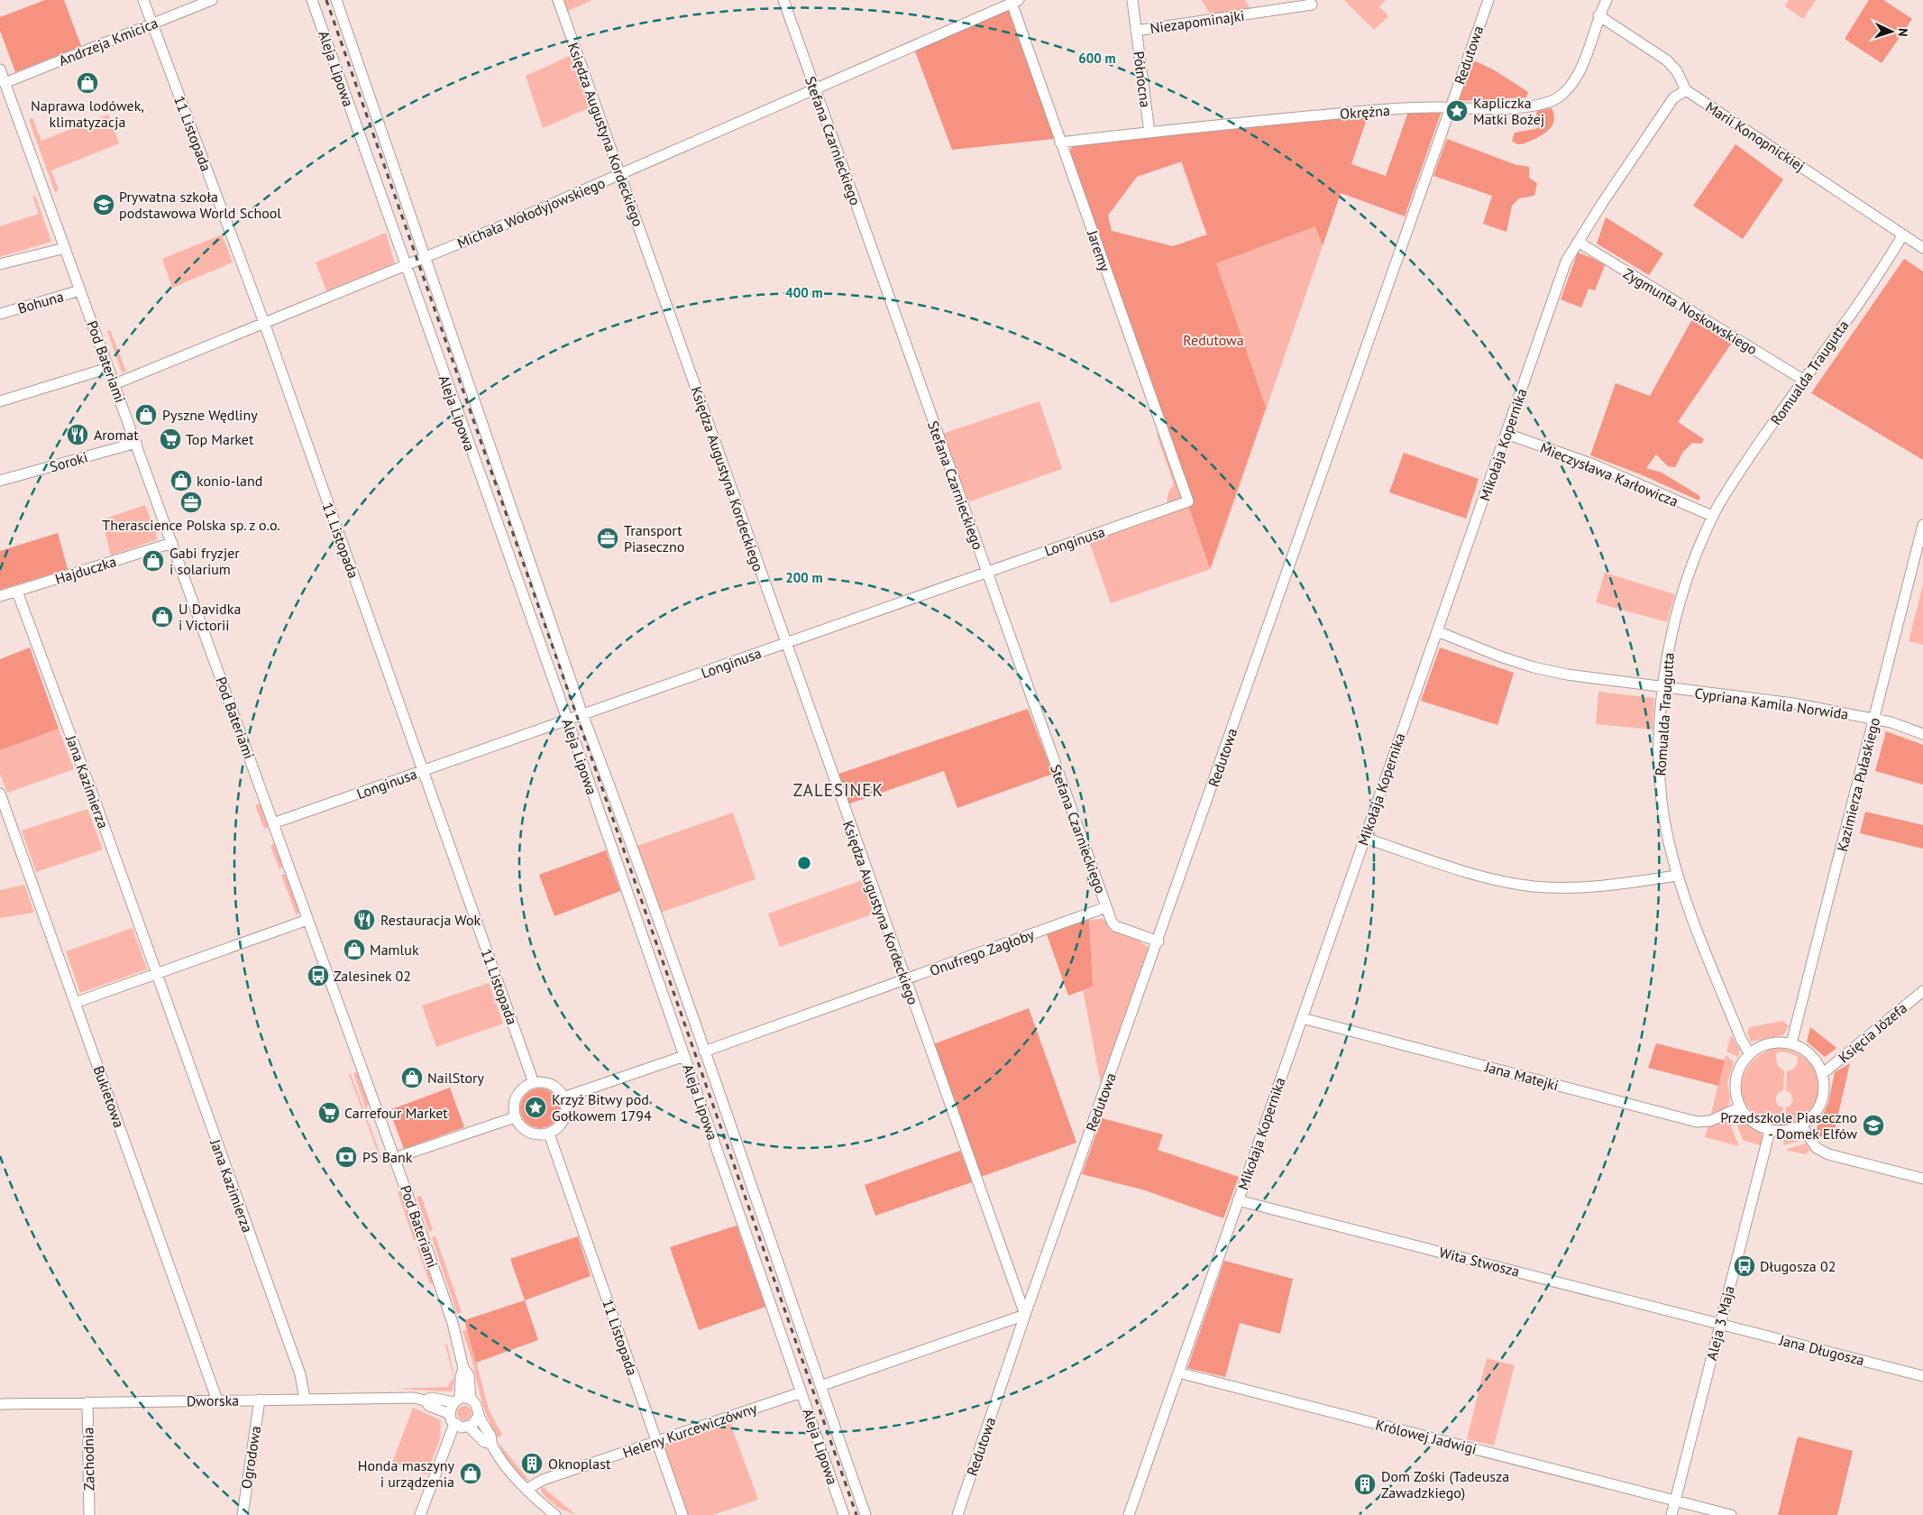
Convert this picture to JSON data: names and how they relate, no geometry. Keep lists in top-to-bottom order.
{
  "streets": {
    "street": [
      "Niezapominajki",
      "Andrzeja Kmicica",
      "Redutowa",
      "Aleja Lipowa",
      "Północna",
      "Okrężna",
      "11 Listopada",
      "Księdza Augustyna Kordeckiego",
      "Marii Konopnickiej",
      "Stefana Czarnieckiego",
      "Michała Wołodyjowskiego",
      "Jaremy",
      "Bohuna",
      "Zygmunta Noskowskiego",
      "Pod Bateriami",
      "Romualda Traugutta",
      "Mikołaja Kopernika",
      "Soroki",
      "Mieczysława Karłowicza",
      "Longinusa",
      "Hajduczka",
      "Cypriana Kamila Norwida",
      "Jana Kazimierza",
      "Kazimierza Pułaskiego",
      "Onufrego Zagłoby",
      "Księcia Józefa",
      "Jana Matejki",
      "Bukietowa",
      "Wita Stwosza",
      "Aleja 3 Maja",
      "Jana Długosza",
      "Dworska",
      "Heleny Kurcewiczówny",
      "Królowej Jadwigi",
      "Ogrodowa",
      "Zachodnia"
    ]
  },
  "crossings": [
    ["Niezapominajki", "Północna"],
    ["Andrzeja Kmicica", "11 Listopada"],
    ["Andrzeja Kmicica", "Pod Bateriami"],
    ["Redutowa", "Okrężna"],
    ["Redutowa", "Księdza Augustyna Kordeckiego"],
    ["Redutowa", "Stefana Czarnieckiego"],
    ["Aleja Lipowa", "Michała Wołodyjowskiego"],
    ["Aleja Lipowa", "Longinusa"],
    ["Aleja Lipowa", "Onufrego Zagłoby"],
    ["Aleja Lipowa", "Heleny Kurcewiczówny"],
    ["Północna", "Okrężna"],
    ["Okrężna", "Marii Konopnickiej"],
    ["Okrężna", "Jaremy"],
    ["11 Listopada", "Michała Wołodyjowskiego"],
    ["11 Listopada", "Longinusa"],
    ["11 Listopada", "Heleny Kurcewiczówny"],
    ["Księdza Augustyna Kordeckiego", "Michała Wołodyjowskiego"],
    ["Księdza Augustyna Kordeckiego", "Longinusa"],
    ["Księdza Augustyna Kordeckiego", "Onufrego Zagłoby"],
    ["Marii Konopnickiej", "Romualda Traugutta"],
    ["Marii Konopnickiej", "Mikołaja Kopernika"],
    ["Stefana Czarnieckiego", "Michała Wołodyjowskiego"],
    ["Stefana Czarnieckiego", "Longinusa"],
    ["Stefana Czarnieckiego", "Onufrego Zagłoby"],
    ["Michała Wołodyjowskiego", "Jaremy"],
    ["Michała Wołodyjowskiego", "Pod Bateriami"],
    ["Jaremy", "Longinusa"],
    ["Bohuna", "Pod Bateriami"],
    ["Zygmunta Noskowskiego", "Romualda Traugutta"],
    ["Zygmunta Noskowskiego", "Mikołaja Kopernika"],
    ["Pod Bateriami", "Soroki"],
    ["Pod Bateriami", "Longinusa"],
    ["Pod Bateriami", "Hajduczka"],
    ["Pod Bateriami", "Dworska"],
    ["Romualda Traugutta", "Mieczysława Karłowicza"],
    ["Romualda Traugutta", "Cypriana Kamila Norwida"],
    ["Romualda Traugutta", "Kazimierza Pułaskiego"],
    ["Romualda Traugutta", "Księcia Józefa"],
    ["Romualda Traugutta", "Jana Matejki"],
    ["Romualda Traugutta", "Aleja 3 Maja"],
    ["Mikołaja Kopernika", "Mieczysława Karłowicza"],
    ["Mikołaja Kopernika", "Cypriana Kamila Norwida"],
    ["Mikołaja Kopernika", "Jana Matejki"],
    ["Mikołaja Kopernika", "Wita Stwosza"],
    ["Mikołaja Kopernika", "Królowej Jadwigi"],
    ["Hajduczka", "Jana Kazimierza"],
    ["Cypriana Kamila Norwida", "Kazimierza Pułaskiego"],
    ["Jana Kazimierza", "Dworska"],
    ["Kazimierza Pułaskiego", "Księcia Józefa"],
    ["Kazimierza Pułaskiego", "Jana Matejki"],
    ["Kazimierza Pułaskiego", "Aleja 3 Maja"],
    ["Księcia Józefa", "Jana Matejki"],
    ["Księcia Józefa", "Aleja 3 Maja"],
    ["Jana Matejki", "Aleja 3 Maja"],
    ["Bukietowa", "Dworska"],
    ["Wita Stwosza", "Aleja 3 Maja"],
    ["Wita Stwosza", "Jana Długosza"],
    ["Aleja 3 Maja", "Jana Długosza"],
    ["Aleja 3 Maja", "Królowej Jadwigi"],
    ["Dworska", "Ogrodowa"],
    ["Dworska", "Zachodnia"]
  ],
  "districts": ["ZALESINEK"],
  "parks": ["Redutowa"],
  "places": {
    "shop": [
      "Naprawa lodówek, klimatyzacja",
      "Pyszne Wędliny",
      "konio-land",
      "Gabi fryzjer i solarium",
      "U Davidka i Victorii",
      "Mamluk",
      "NailStory",
      "Honda maszyny i urządzenia"
    ],
    "place": ["Kapliczka Matki Bożej", "Krzyż Bitwy pod Gołkowem 1794"],
    "school or university": ["Prywatna szkoła podstawowa World School", "Przedszkole Piaseczno - Domek Elfów"],
    "restaurant": ["Aromat", "Restauracja Wok"],
    "supermarket": ["Top Market", "Carrefour Market"],
    "office": ["Therascience Polska sp. z o.o.", "Transport Piaseczno"],
    "bus stop": ["Zalesinek 02", "Długosza 02"],
    "bank": ["PS Bank"],
    "building": ["Oknoplast", "Dom Zośki (Tadeusza Zawadzkiego)"]
  },
  "north": "right",
  "rings": ["600 m", "400 m", "200 m"]
}
